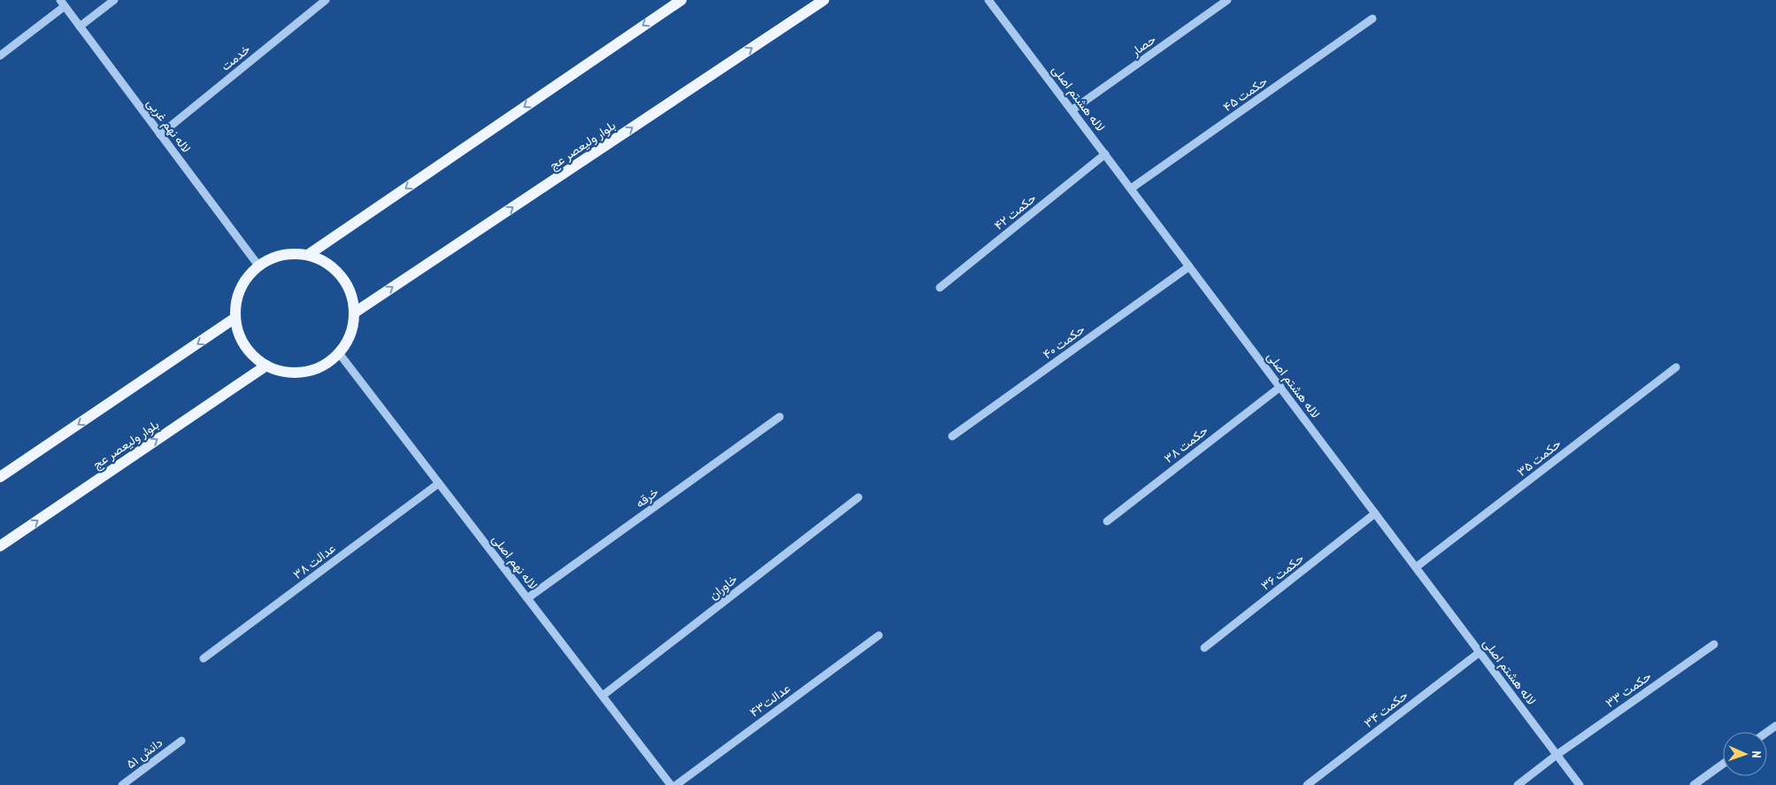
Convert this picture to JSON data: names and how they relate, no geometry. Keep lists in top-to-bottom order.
{
  "streets": {
    "main road": ["بلوار ولیعصر عج"],
    "street": [
      "حصار",
      "خدمت",
      "حکمت ۴۵",
      "لاله هشتم اصلی",
      "لاله نهم غربی",
      "حکمت ۴۲",
      "حکمت ۴۰",
      "حکمت ۳۸",
      "حکمت ۳۵",
      "خرقه",
      "عدالت ٣٨",
      "لاله نهم اصلی",
      "حکمت ۳۶",
      "خاوران",
      "حکمت ۳۳",
      "عدالت۴۳",
      "حکمت ۳۴",
      "دانش ۵۱"
    ]
  },
  "crossings": [
    ["حصار", "لاله هشتم اصلی"],
    ["خدمت", "لاله نهم غربی"],
    ["حکمت ۴۵", "لاله هشتم اصلی"],
    ["لاله هشتم اصلی", "حکمت ۴۲"],
    ["لاله هشتم اصلی", "حکمت ۴۰"],
    ["لاله هشتم اصلی", "حکمت ۳۸"],
    ["لاله هشتم اصلی", "حکمت ۳۵"],
    ["لاله هشتم اصلی", "حکمت ۳۶"],
    ["لاله هشتم اصلی", "حکمت ۳۳"],
    ["لاله هشتم اصلی", "حکمت ۳۴"],
    ["لاله نهم غربی", "بلوار ولیعصر عج"],
    ["لاله نهم غربی", "لاله نهم اصلی"],
    ["بلوار ولیعصر عج", "لاله نهم اصلی"],
    ["خرقه", "لاله نهم اصلی"],
    ["عدالت ٣٨", "لاله نهم اصلی"],
    ["لاله نهم اصلی", "خاوران"]
  ],
  "north": "right"
}
